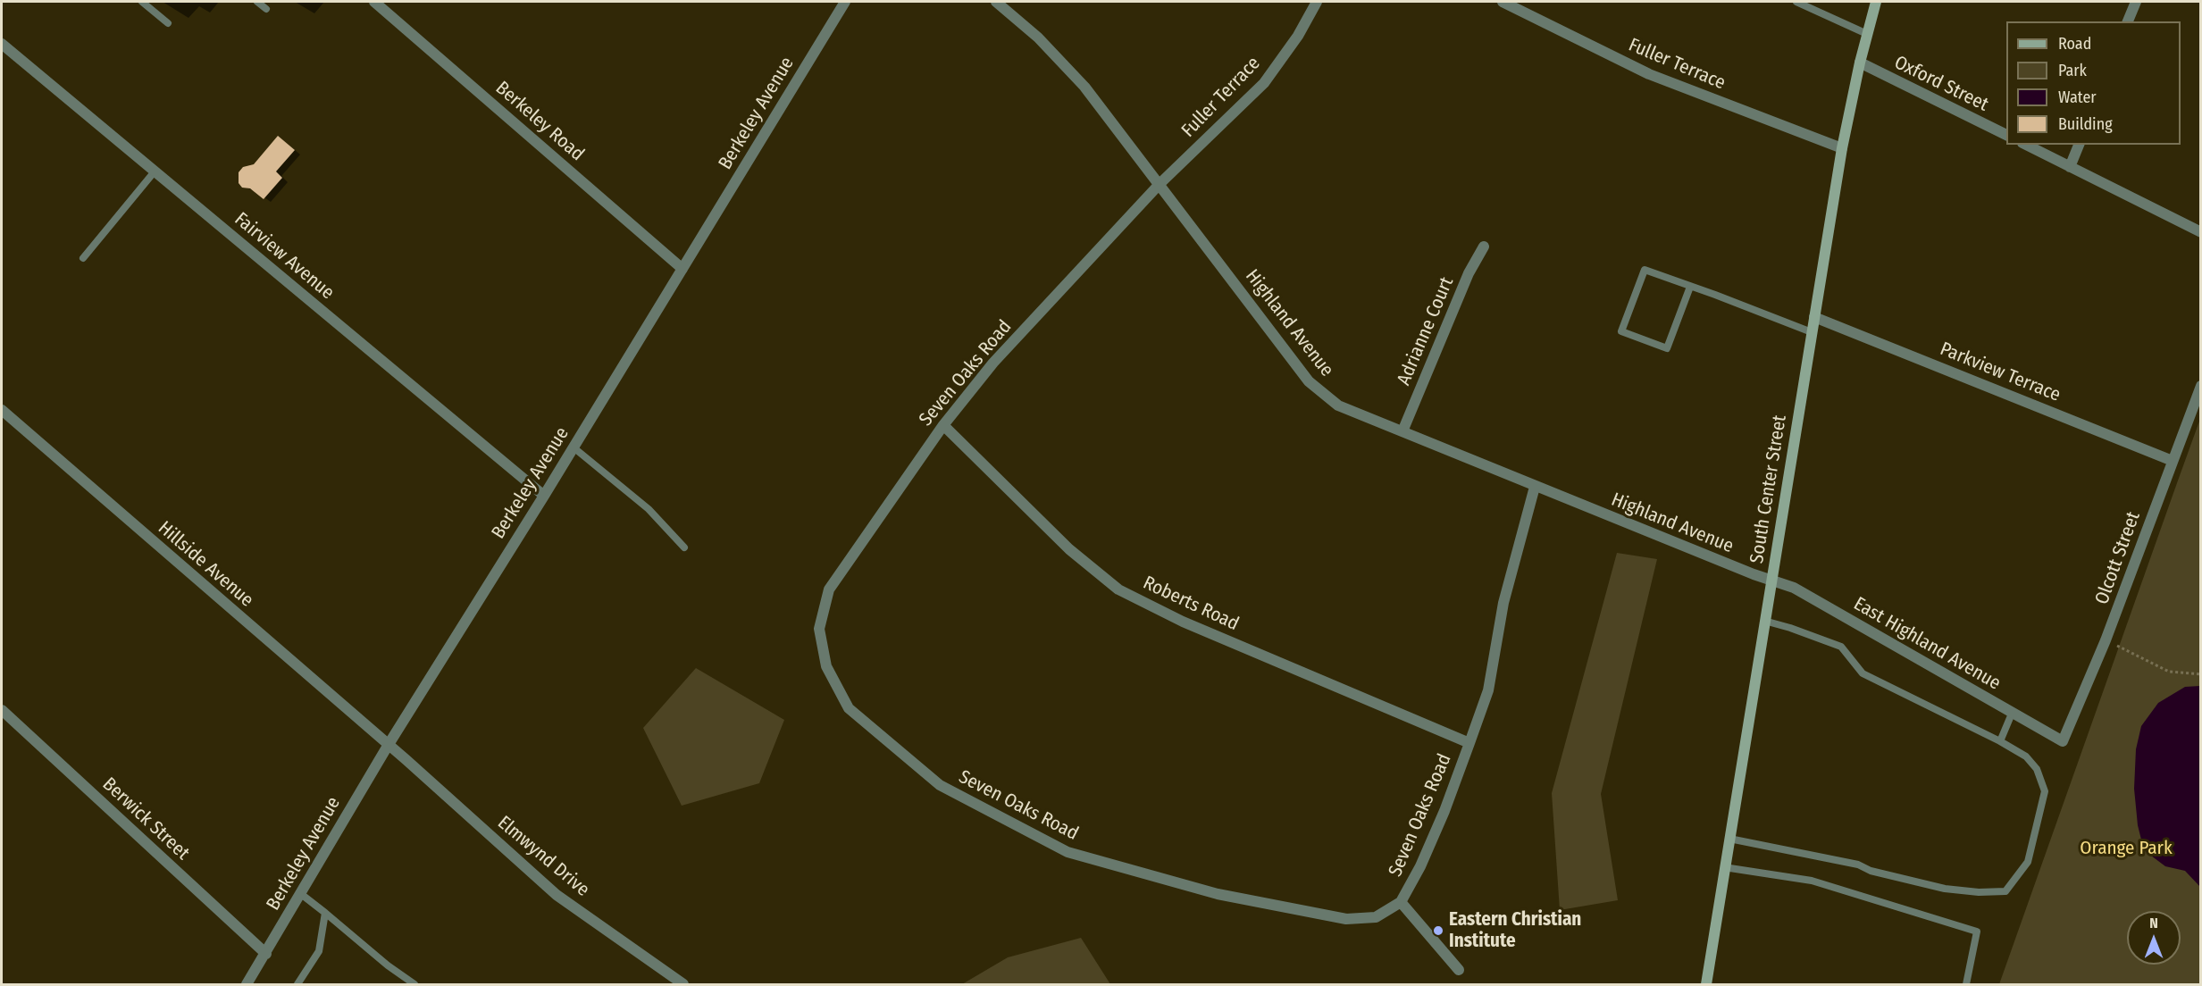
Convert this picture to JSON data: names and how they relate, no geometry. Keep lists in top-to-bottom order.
{
  "streets": {
    "main road": ["South Center Street"],
    "street": [
      "Fuller Terrace",
      "Oxford Street",
      "Berkeley Avenue",
      "Berkeley Road",
      "Fairview Avenue",
      "Highland Avenue",
      "Adrianne Court",
      "Parkview Terrace",
      "Seven Oaks Road",
      "Olcott Street",
      "Hillside Avenue",
      "Roberts Road",
      "East Highland Avenue",
      "Berwick Street",
      "Elmwynd Drive"
    ]
  },
  "crossings": [
    ["Fuller Terrace", "Highland Avenue"],
    ["Fuller Terrace", "Seven Oaks Road"],
    ["Fuller Terrace", "South Center Street"],
    ["Oxford Street", "South Center Street"],
    ["Berkeley Avenue", "Berkeley Road"],
    ["Berkeley Avenue", "Fairview Avenue"],
    ["Berkeley Avenue", "Hillside Avenue"],
    ["Berkeley Avenue", "Berwick Street"],
    ["Berkeley Avenue", "Elmwynd Drive"],
    ["Highland Avenue", "Adrianne Court"],
    ["Highland Avenue", "Seven Oaks Road"],
    ["Highland Avenue", "South Center Street"],
    ["Highland Avenue", "East Highland Avenue"],
    ["Parkview Terrace", "South Center Street"],
    ["Parkview Terrace", "Olcott Street"],
    ["Seven Oaks Road", "Roberts Road"],
    ["South Center Street", "East Highland Avenue"],
    ["Olcott Street", "East Highland Avenue"],
    ["Hillside Avenue", "Elmwynd Drive"]
  ],
  "parks": ["Orange Park"],
  "places": ["Eastern Christian Institute"],
  "legend": [
    "Road",
    "Park",
    "Water",
    "Building"
  ],
  "north": "top"
}
